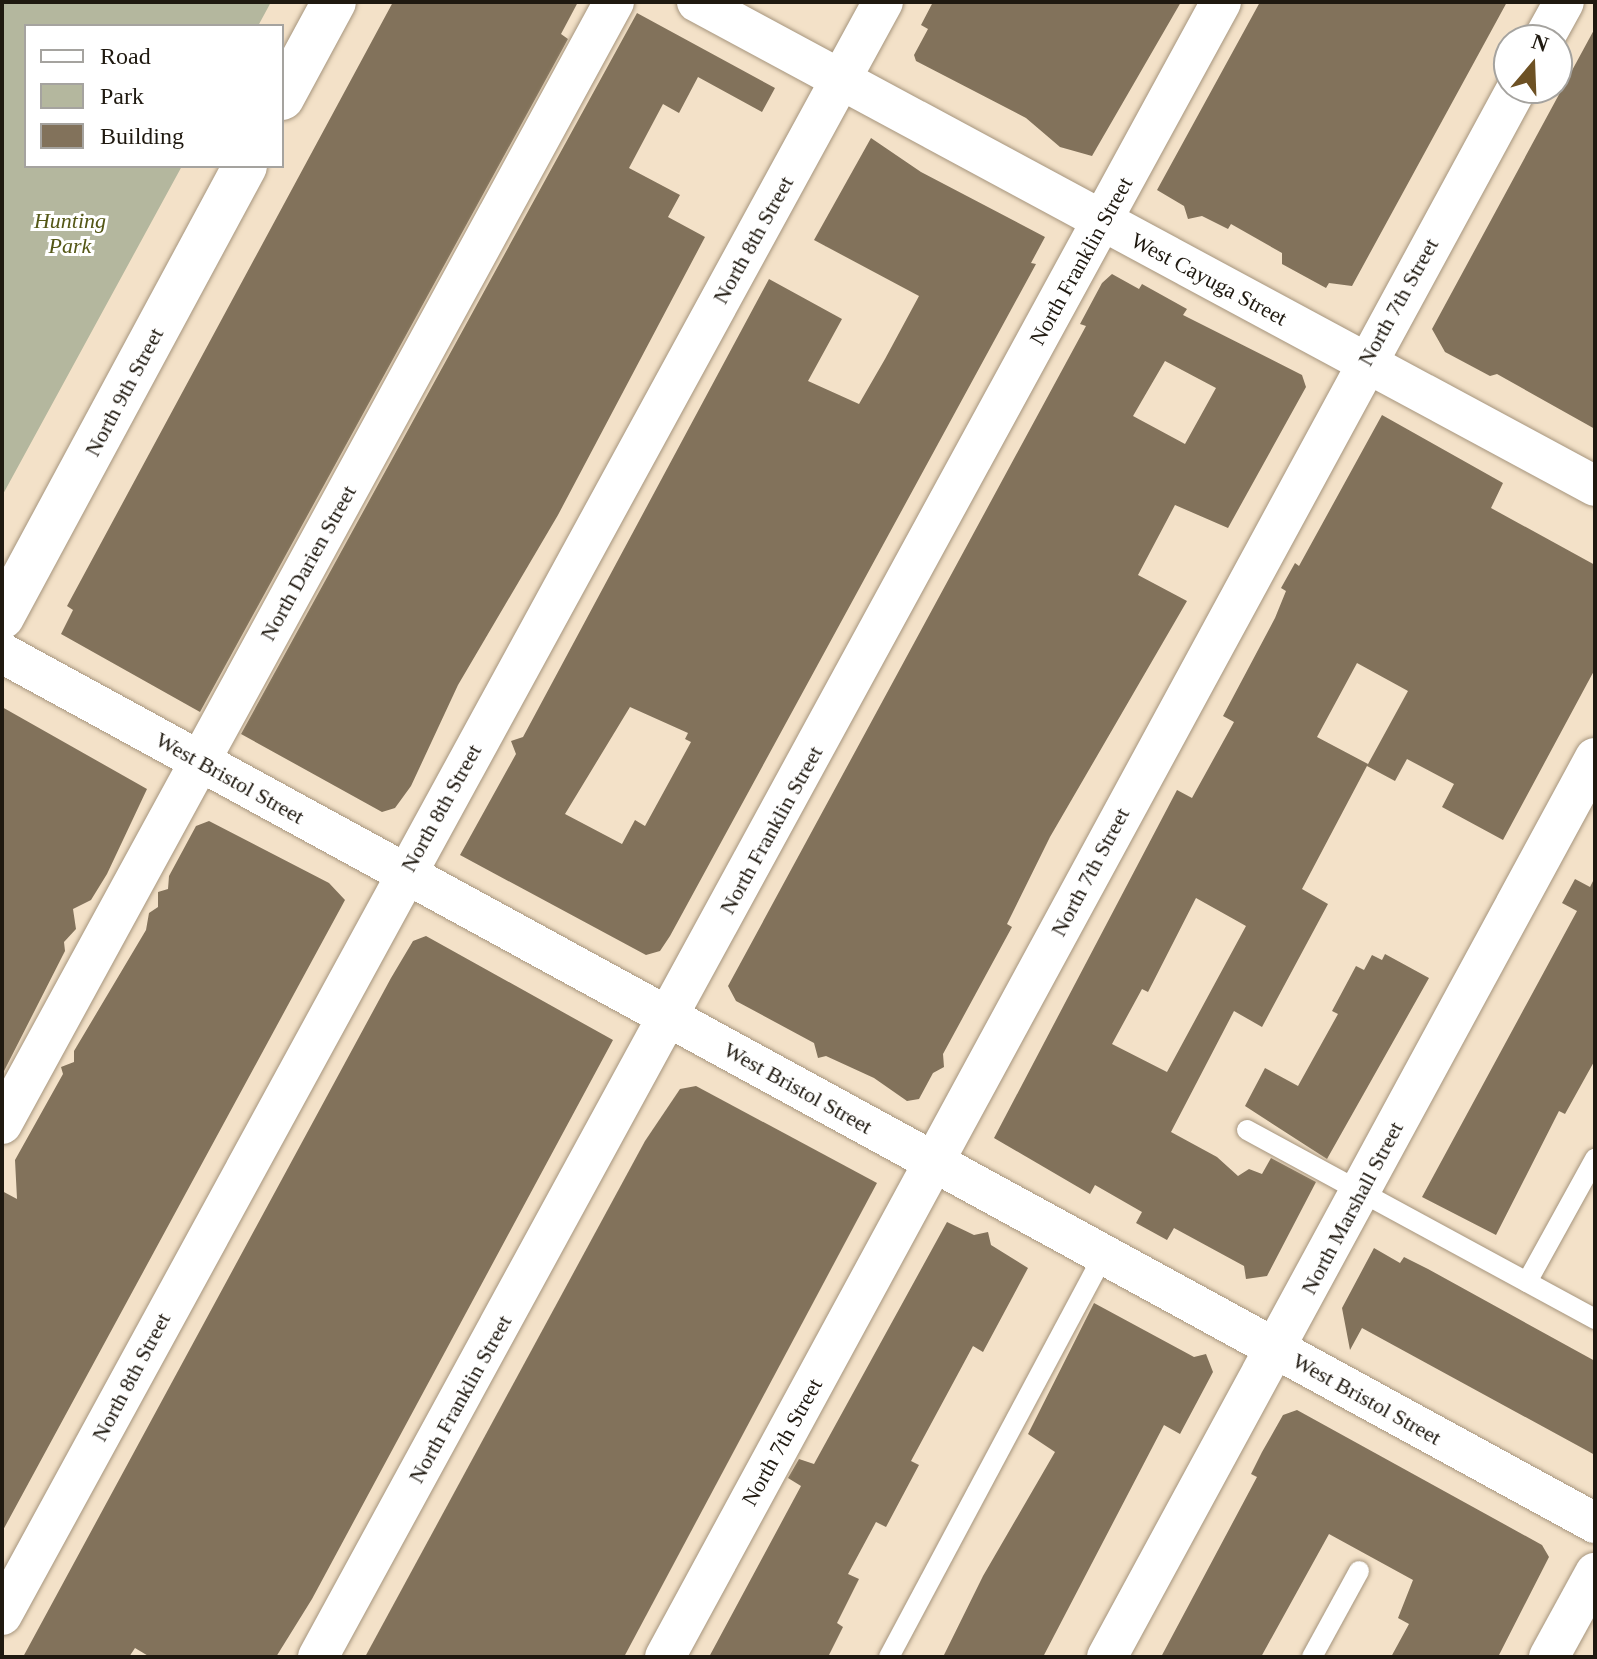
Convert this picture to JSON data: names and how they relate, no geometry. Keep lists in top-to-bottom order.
{
  "streets": {
    "street": [
      "North 8th Street",
      "North Franklin Street",
      "West Cayuga Street",
      "North 7th Street",
      "North 9th Street",
      "North Darien Street",
      "West Bristol Street",
      "North Marshall Street"
    ]
  },
  "crossings": [
    ["North 8th Street", "West Cayuga Street"],
    ["North 8th Street", "West Bristol Street"],
    ["North Franklin Street", "West Cayuga Street"],
    ["North Franklin Street", "West Bristol Street"],
    ["West Cayuga Street", "North 7th Street"],
    ["North 7th Street", "West Bristol Street"],
    ["North Darien Street", "West Bristol Street"],
    ["West Bristol Street", "North Marshall Street"]
  ],
  "parks": ["Hunting Park"],
  "legend": ["Road", "Park", "Building"],
  "north": "top"
}
